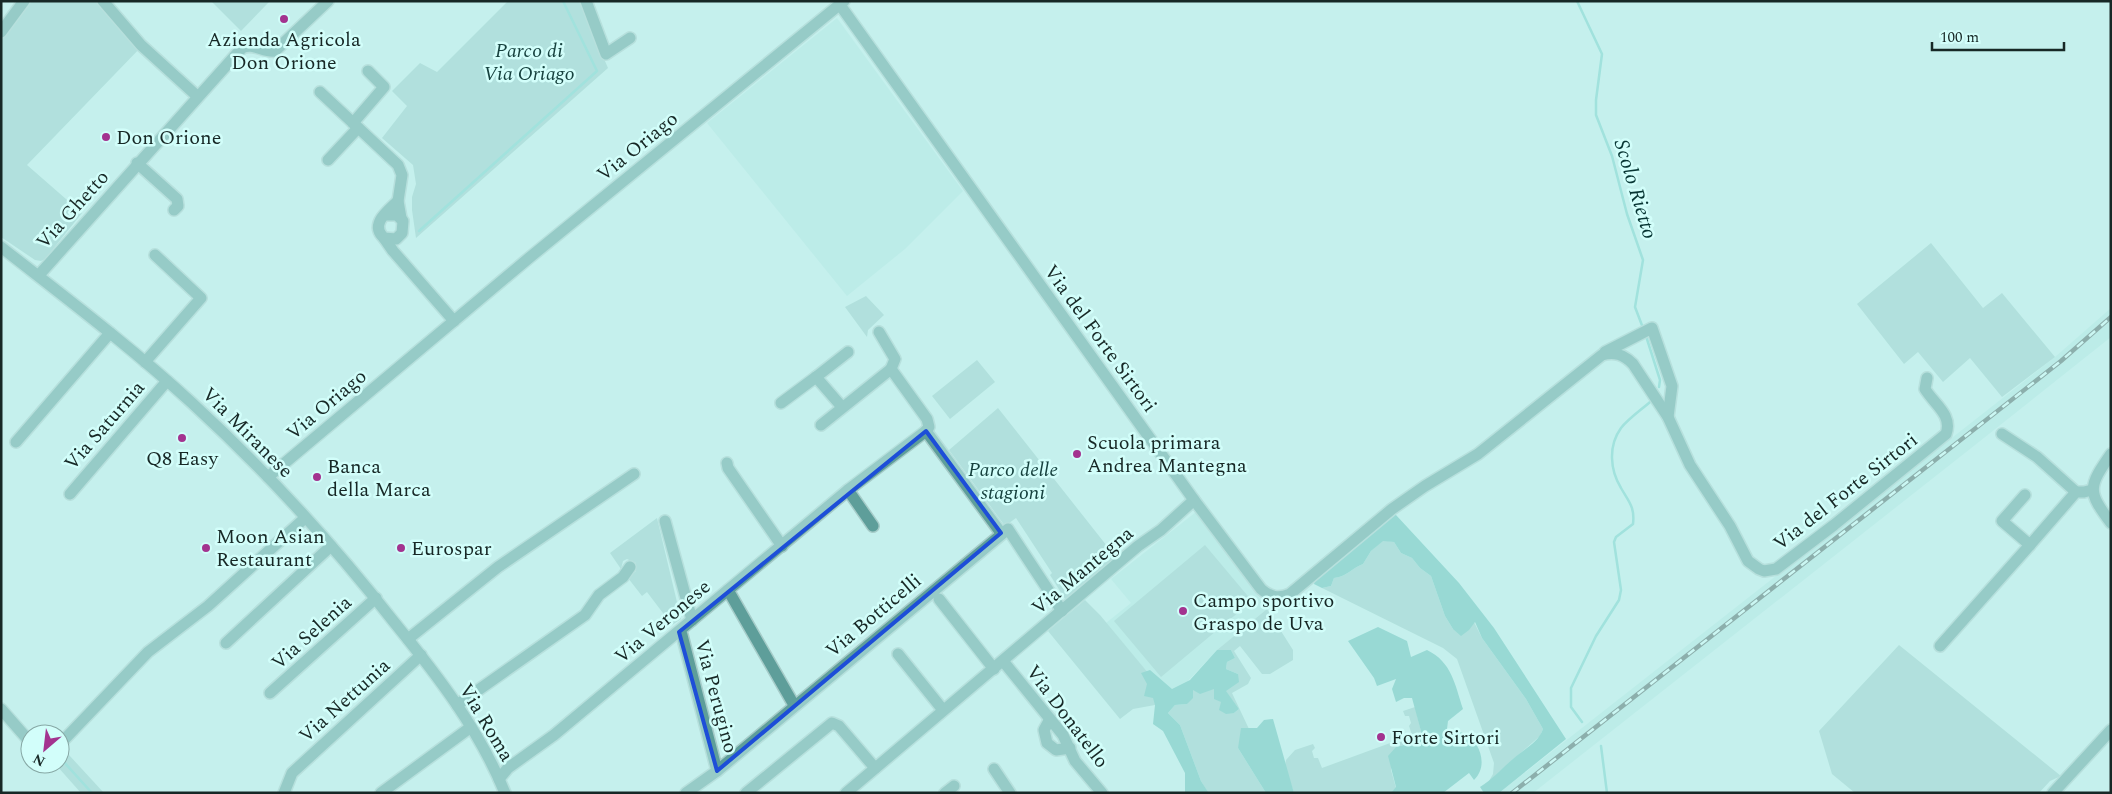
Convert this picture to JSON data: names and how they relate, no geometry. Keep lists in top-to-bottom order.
{
  "streets": {
    "street": [
      "Via Oriago",
      "Via Ghetto",
      "Via del Forte Sirtori",
      "Via Saturnia",
      "Via Miranese",
      "Via Mantegna",
      "Via Botticelli",
      "Via Veronese",
      "Via Selenia",
      "Via Perugino",
      "Via Nettunia",
      "Via Donatello",
      "Via Roma"
    ]
  },
  "crossings": [
    ["Via Oriago", "Via del Forte Sirtori"],
    ["Via Oriago", "Via Miranese"],
    ["Via Ghetto", "Via Miranese"],
    ["Via del Forte Sirtori", "Via Mantegna"],
    ["Via Saturnia", "Via Miranese"],
    ["Via Miranese", "Via Selenia"],
    ["Via Miranese", "Via Nettunia"],
    ["Via Miranese", "Via Roma"],
    ["Via Mantegna", "Via Donatello"],
    ["Via Botticelli", "Via Perugino"],
    ["Via Veronese", "Via Perugino"],
    ["Via Veronese", "Via Roma"]
  ],
  "water": ["Scolo Rietto"],
  "parks": ["Parco di Via Oriago", "Parco delle stagioni"],
  "places": [
    "Azienda Agricola Don Orione",
    "Don Orione",
    "Q8 Easy",
    "Scuola primara Andrea Mantegna",
    "Banca della Marca",
    "Moon Asian Restaurant",
    "Eurospar",
    "Campo sportivo Graspo de Uva",
    "Forte Sirtori"
  ],
  "scale_bar": "100 m",
  "north": "bottom left"
}
